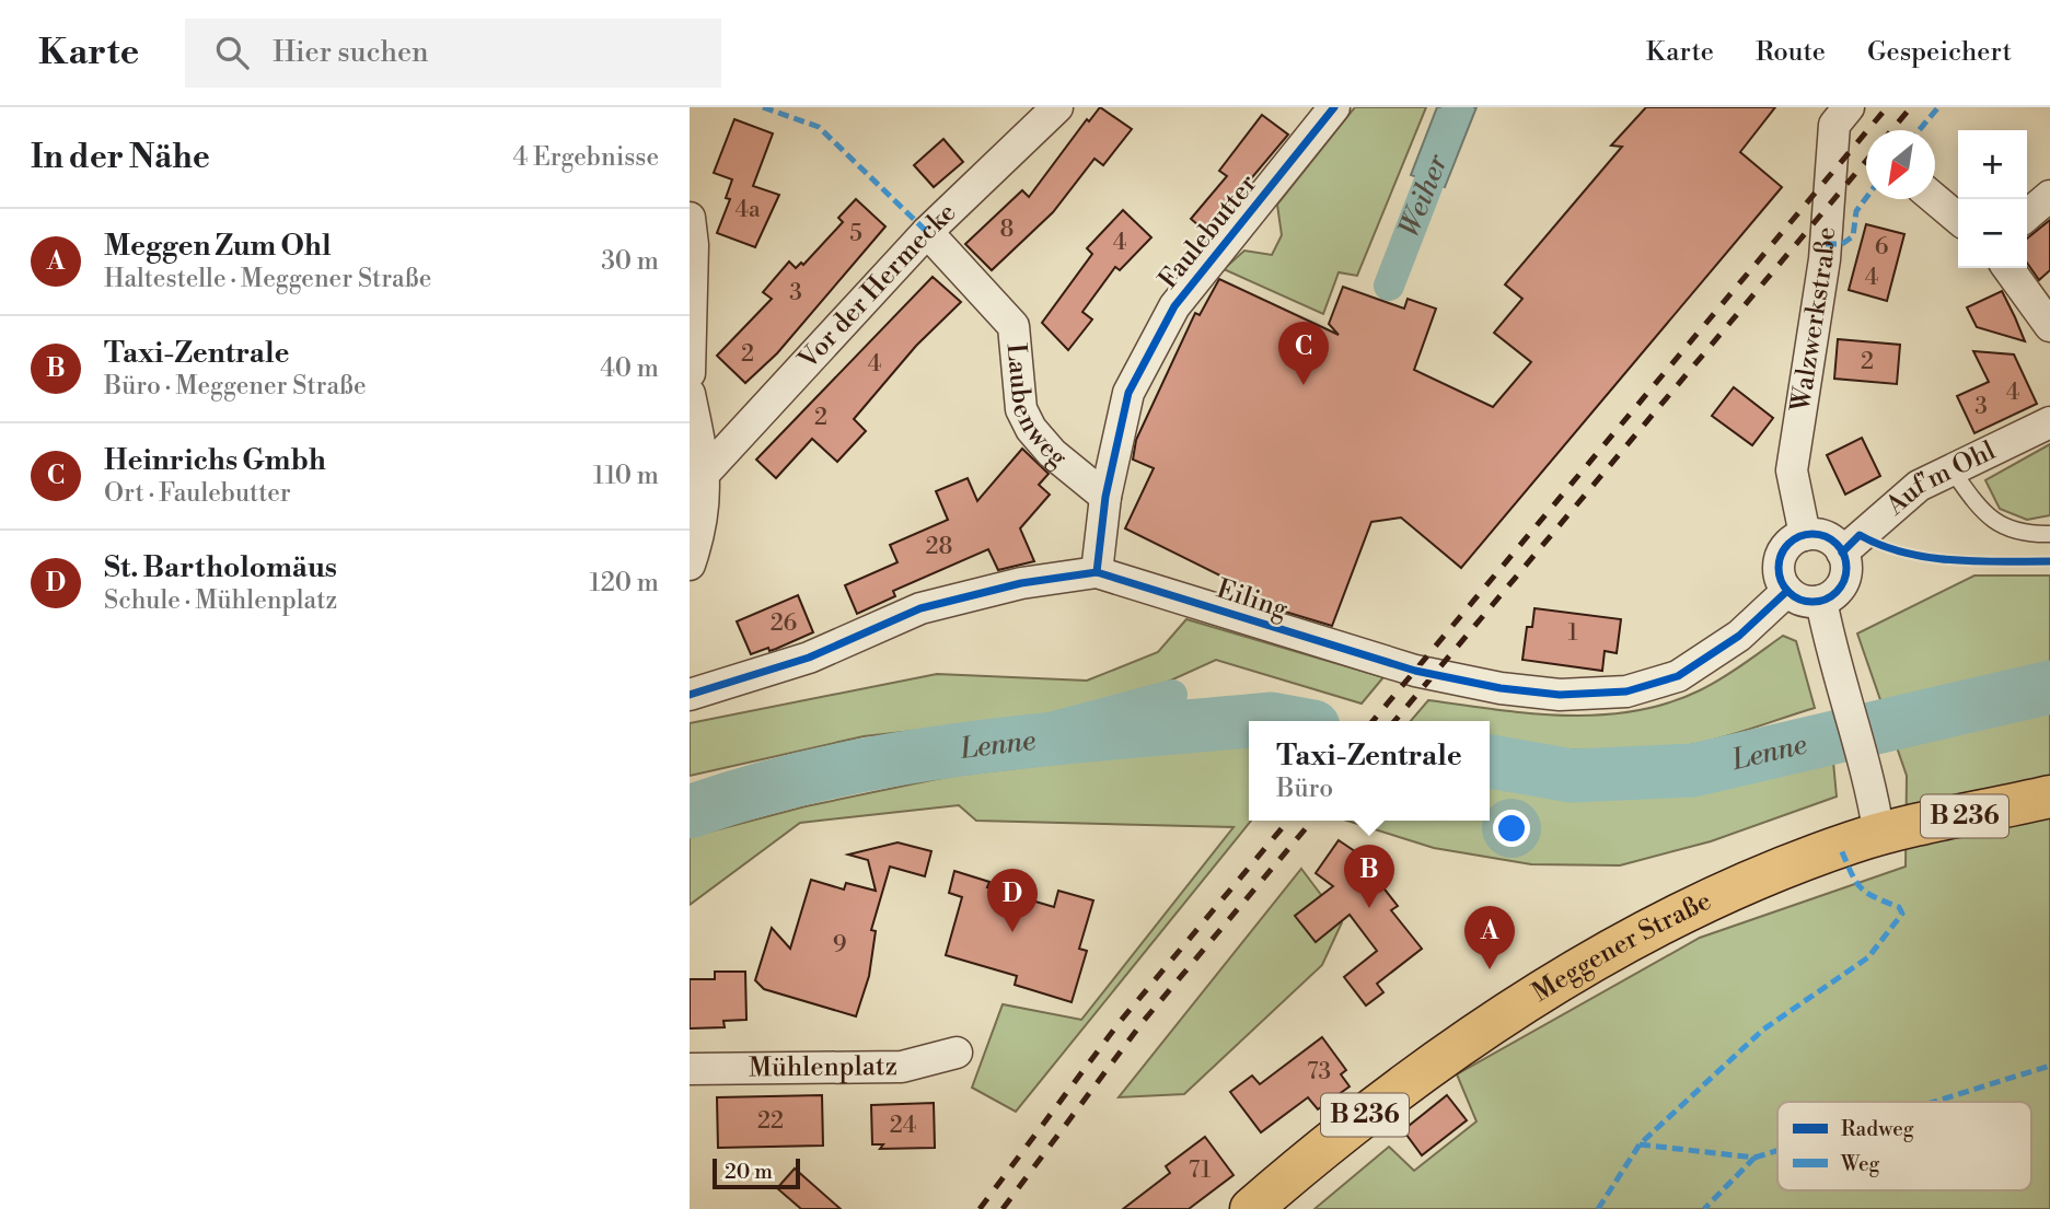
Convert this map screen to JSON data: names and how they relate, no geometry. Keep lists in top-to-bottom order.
{
  "streets": {
    "main road": ["B 236", "Meggener Straße"],
    "street": [
      "Faulebutter",
      "Vor der Hermecke",
      "Walzwerkstraße",
      "Laubenweg",
      "Auf'm Ohl",
      "Eiling",
      "Mühlenplatz"
    ]
  },
  "crossings": [
    ["Faulebutter", "Laubenweg"],
    ["Faulebutter", "Eiling"],
    ["Vor der Hermecke", "Laubenweg"],
    ["Walzwerkstraße", "Auf'm Ohl"],
    ["Walzwerkstraße", "Eiling"],
    ["Auf'm Ohl", "Eiling"]
  ],
  "water": ["Weiher", "Lenne"],
  "house_numbers": [
    "4a",
    "8",
    "5",
    "4",
    "6",
    "4",
    "3",
    "2",
    "2",
    "4",
    "4",
    "3",
    "2",
    "28",
    "26",
    "1",
    "9",
    "73",
    "22",
    "24",
    "71"
  ],
  "legend": ["Radweg", "Weg"],
  "scale_bar": "20 m",
  "north": "bottom left",
  "page": {
    "header": "Karte",
    "search": "Hier suchen",
    "nav": ["Karte", "Route", "Gespeichert"],
    "heading": ["In der Nähe", "4 Ergebnisse"],
    "map_buttons": ["+", "−"],
    "list": [
      {
        "mark": "A",
        "name": "Meggen Zum Ohl",
        "note": "Haltestelle · Meggener Straße",
        "value": "30 m"
      },
      {
        "mark": "B",
        "name": "Taxi-Zentrale",
        "note": "Büro · Meggener Straße",
        "value": "40 m"
      },
      {
        "mark": "C",
        "name": "Heinrichs Gmbh",
        "note": "Ort · Faulebutter",
        "value": "110 m"
      },
      {
        "mark": "D",
        "name": "St. Bartholomäus",
        "note": "Schule · Mühlenplatz",
        "value": "120 m"
      }
    ],
    "pins": [
      "C",
      "B",
      "D",
      "A"
    ],
    "popup": ["Taxi-Zentrale", "Büro"],
    "scale": "20 m"
  }
}
